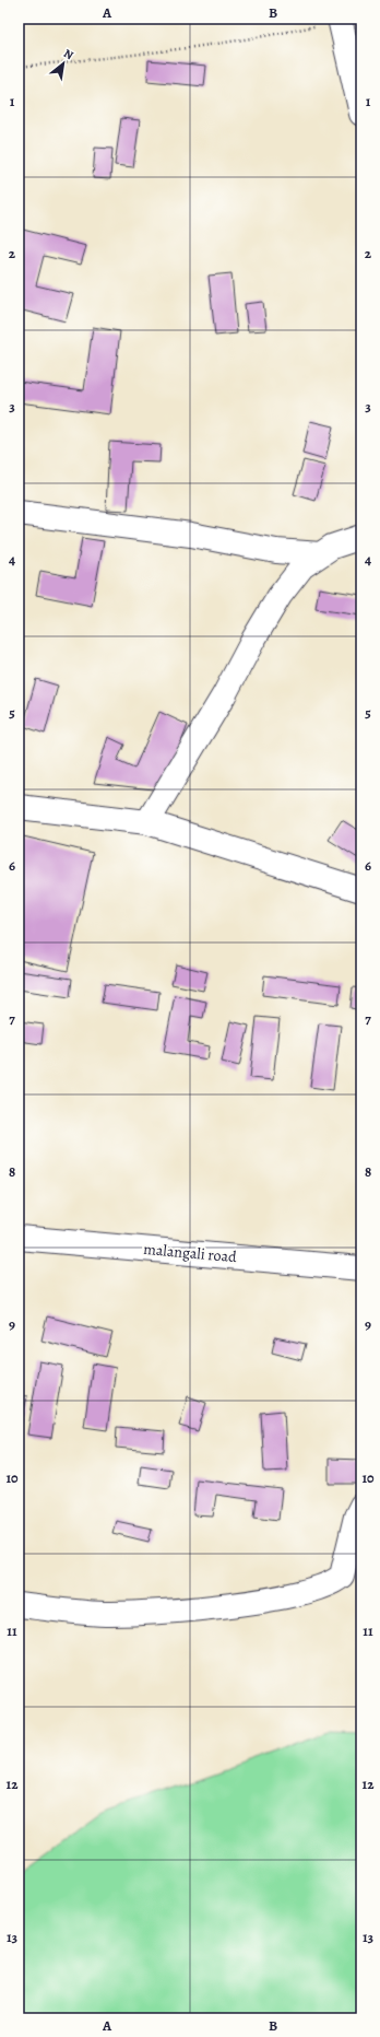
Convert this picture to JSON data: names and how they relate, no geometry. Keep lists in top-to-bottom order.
{
  "streets": {
    "street": ["malangali road"]
  },
  "north": "top right",
  "grid": {
    "columns": ["A", "B"],
    "rows": [
      "1",
      "2",
      "3",
      "4",
      "5",
      "6",
      "7",
      "8",
      "9",
      "10",
      "11",
      "12",
      "13"
    ]
  }
}
